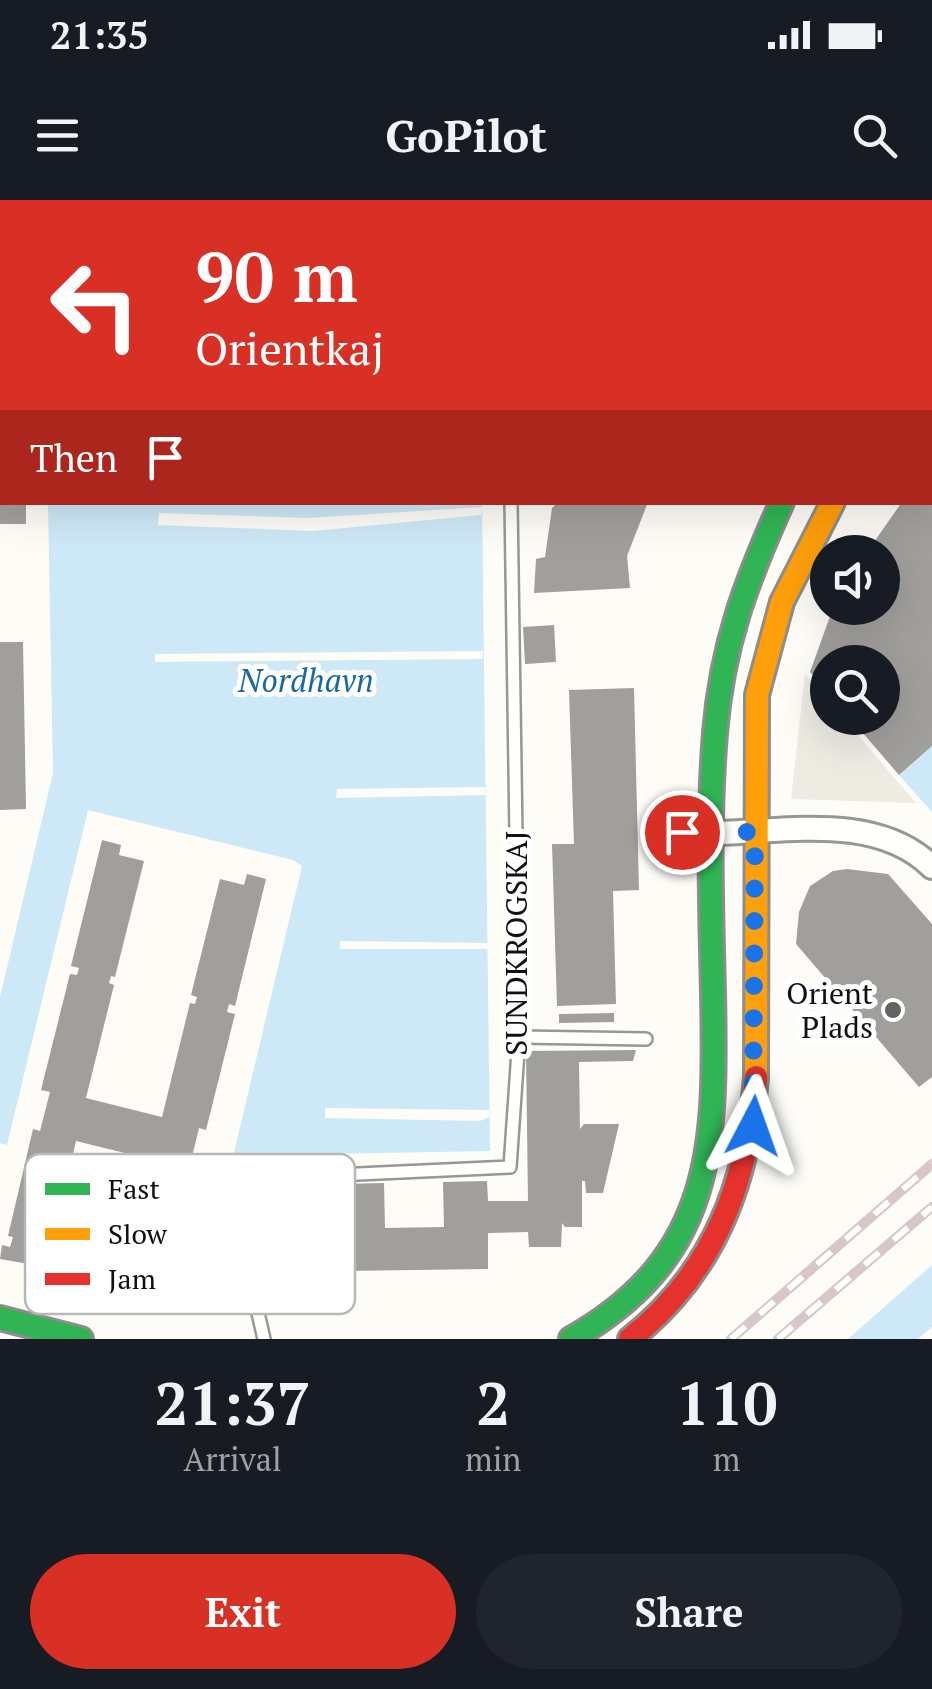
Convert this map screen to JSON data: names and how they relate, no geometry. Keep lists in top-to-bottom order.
{
  "streets": {
    "lane": ["SUNDKROGSKAJ"]
  },
  "water": ["Nordhavn"],
  "places": ["Orient Plads"],
  "legend": ["Fast", "Slow", "Jam"],
  "page": {
    "status": "21:35",
    "header": "GoPilot",
    "turn": ["90 m", "Orientkaj"],
    "then": "Then",
    "eta": [
      "21:37",
      "Arrival",
      "2",
      "min",
      "110",
      "m"
    ],
    "buttons": ["Exit", "Share"]
  }
}
